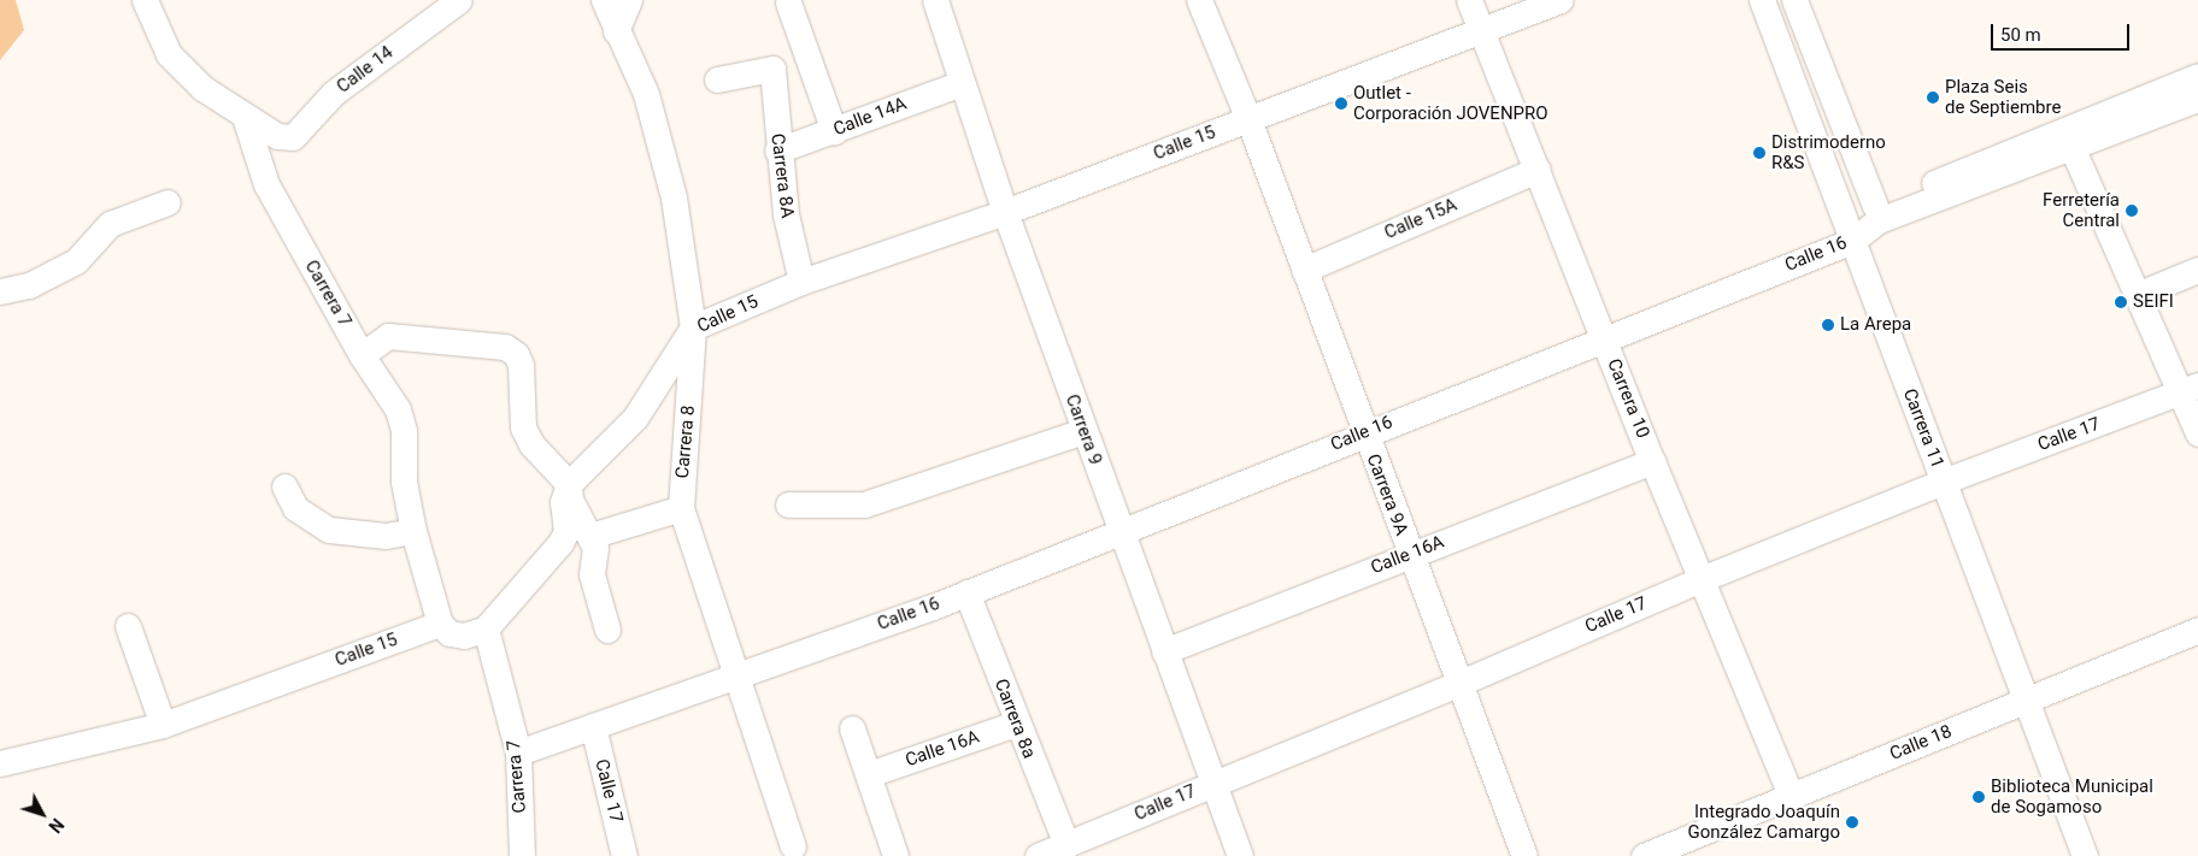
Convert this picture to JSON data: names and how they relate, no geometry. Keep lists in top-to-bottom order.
{
  "streets": {
    "street": [
      "Calle 14",
      "Calle 14A",
      "Calle 15",
      "Carrera 8A",
      "Calle 15A",
      "Calle 16",
      "Carrera 7",
      "Carrera 10",
      "Carrera 11",
      "Carrera 9",
      "Calle 17",
      "Carrera 8",
      "Carrera 9A",
      "Calle 16A",
      "Carrera 8a",
      "Calle 18"
    ]
  },
  "crossings": [
    ["Calle 14", "Carrera 7"],
    ["Calle 14A", "Carrera 8A"],
    ["Calle 14A", "Carrera 9"],
    ["Calle 15", "Carrera 8A"],
    ["Calle 15", "Carrera 7"],
    ["Calle 15", "Carrera 10"],
    ["Calle 15", "Carrera 9"],
    ["Calle 15", "Carrera 8"],
    ["Calle 15", "Carrera 9A"],
    ["Calle 15A", "Carrera 10"],
    ["Calle 15A", "Carrera 9A"],
    ["Calle 16", "Carrera 7"],
    ["Calle 16", "Carrera 10"],
    ["Calle 16", "Carrera 11"],
    ["Calle 16", "Carrera 9"],
    ["Calle 16", "Calle 17"],
    ["Calle 16", "Carrera 8"],
    ["Calle 16", "Carrera 9A"],
    ["Calle 16", "Carrera 8a"],
    ["Carrera 10", "Calle 17"],
    ["Carrera 10", "Calle 16A"],
    ["Carrera 10", "Calle 18"],
    ["Carrera 11", "Calle 17"],
    ["Carrera 11", "Calle 18"],
    ["Carrera 9", "Calle 17"],
    ["Carrera 9", "Calle 16A"],
    ["Calle 17", "Carrera 9A"],
    ["Calle 17", "Carrera 8a"],
    ["Carrera 9A", "Calle 16A"],
    ["Calle 16A", "Carrera 8a"]
  ],
  "places": [
    "Plaza Seis de Septiembre",
    "Outlet - Corporación JOVENPRO",
    "Distrimoderno R&S",
    "Ferretería Central",
    "SEIFI",
    "La Arepa",
    "Biblioteca Municipal de Sogamoso",
    "Integrado Joaquín González Camargo"
  ],
  "scale_bar": "50 m",
  "north": "bottom right"
}
